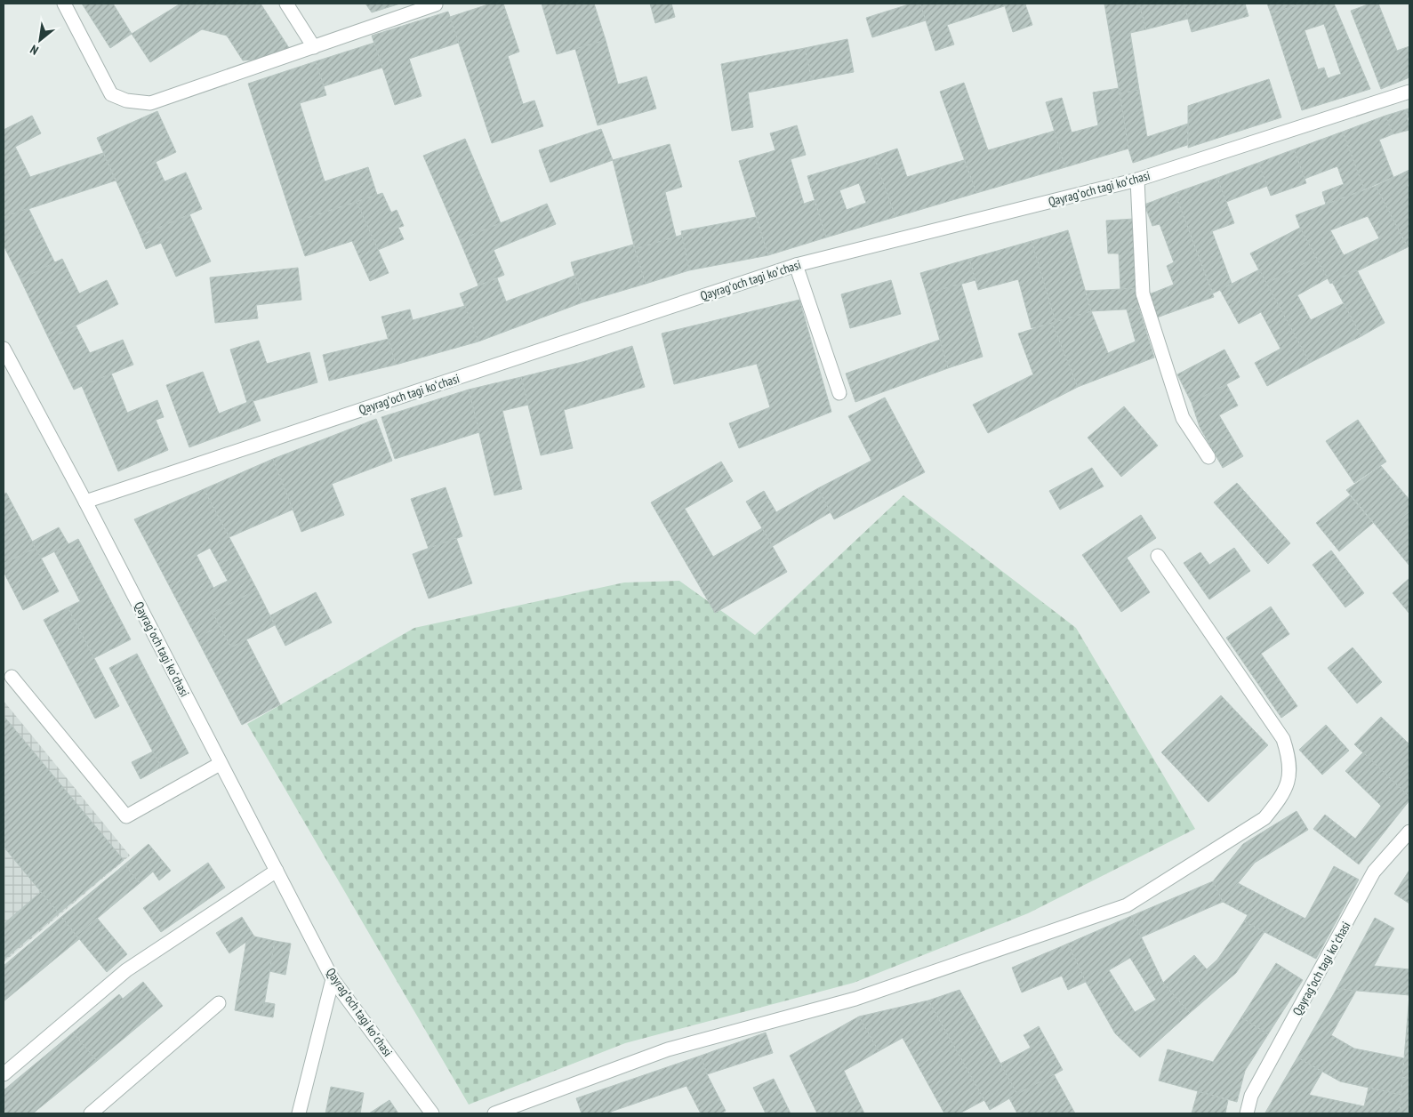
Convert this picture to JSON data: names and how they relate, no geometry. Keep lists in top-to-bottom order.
{
  "streets": {
    "street": ["Qayragʻoch tagi koʻchasi"]
  },
  "north": "bottom left"
}
